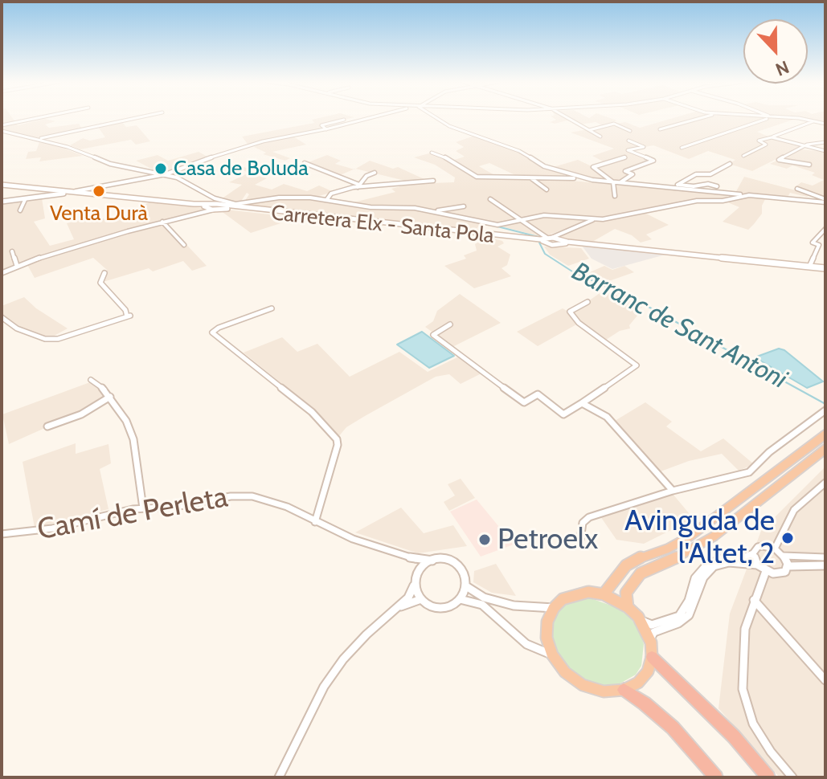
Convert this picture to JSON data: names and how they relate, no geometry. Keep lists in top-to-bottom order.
{
  "streets": {
    "main road": ["Carretera Elx - Santa Pola"],
    "street": ["Camí de Perleta"]
  },
  "water": ["Barranc de Sant Antoni"],
  "places": [
    "Casa de Boluda",
    "Venta Durà",
    "Avinguda de l'Altet, 2",
    "Petroelx"
  ],
  "north": "bottom"
}
